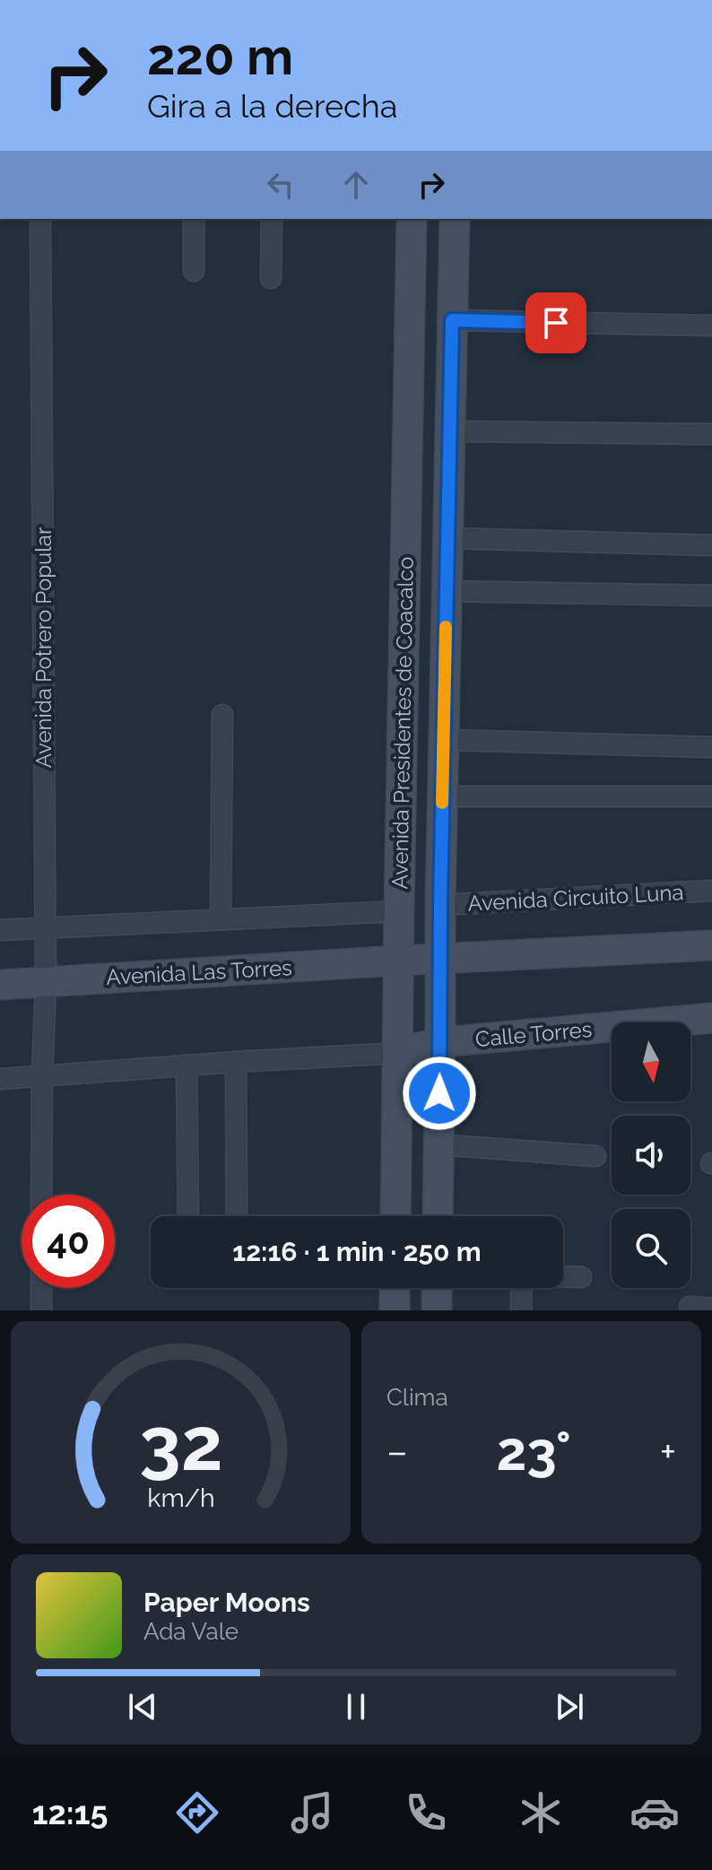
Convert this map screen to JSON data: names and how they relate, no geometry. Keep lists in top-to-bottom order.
{
  "streets": {
    "street": [
      "Avenida Potrero Popular",
      "Avenida Presidentes de Coacalco",
      "Avenida Circuito Luna",
      "Avenida Las Torres",
      "Calle Torres"
    ]
  },
  "crossings": [
    ["Avenida Potrero Popular", "Avenida Las Torres"],
    ["Avenida Presidentes de Coacalco", "Avenida Circuito Luna"],
    ["Avenida Presidentes de Coacalco", "Avenida Las Torres"],
    ["Avenida Presidentes de Coacalco", "Calle Torres"]
  ],
  "north": "bottom",
  "page": {
    "turn": ["220 m", "Gira a la derecha"],
    "limit": "40",
    "trip": "12:16 · 1 min · 250 m",
    "tile": "Clima",
    "heat": ["−", "23°", "+"],
    "song": ["Paper Moons", "Ada Vale"],
    "tabs": "12:15",
    "gauge": ["32", "km/h"]
  }
}
